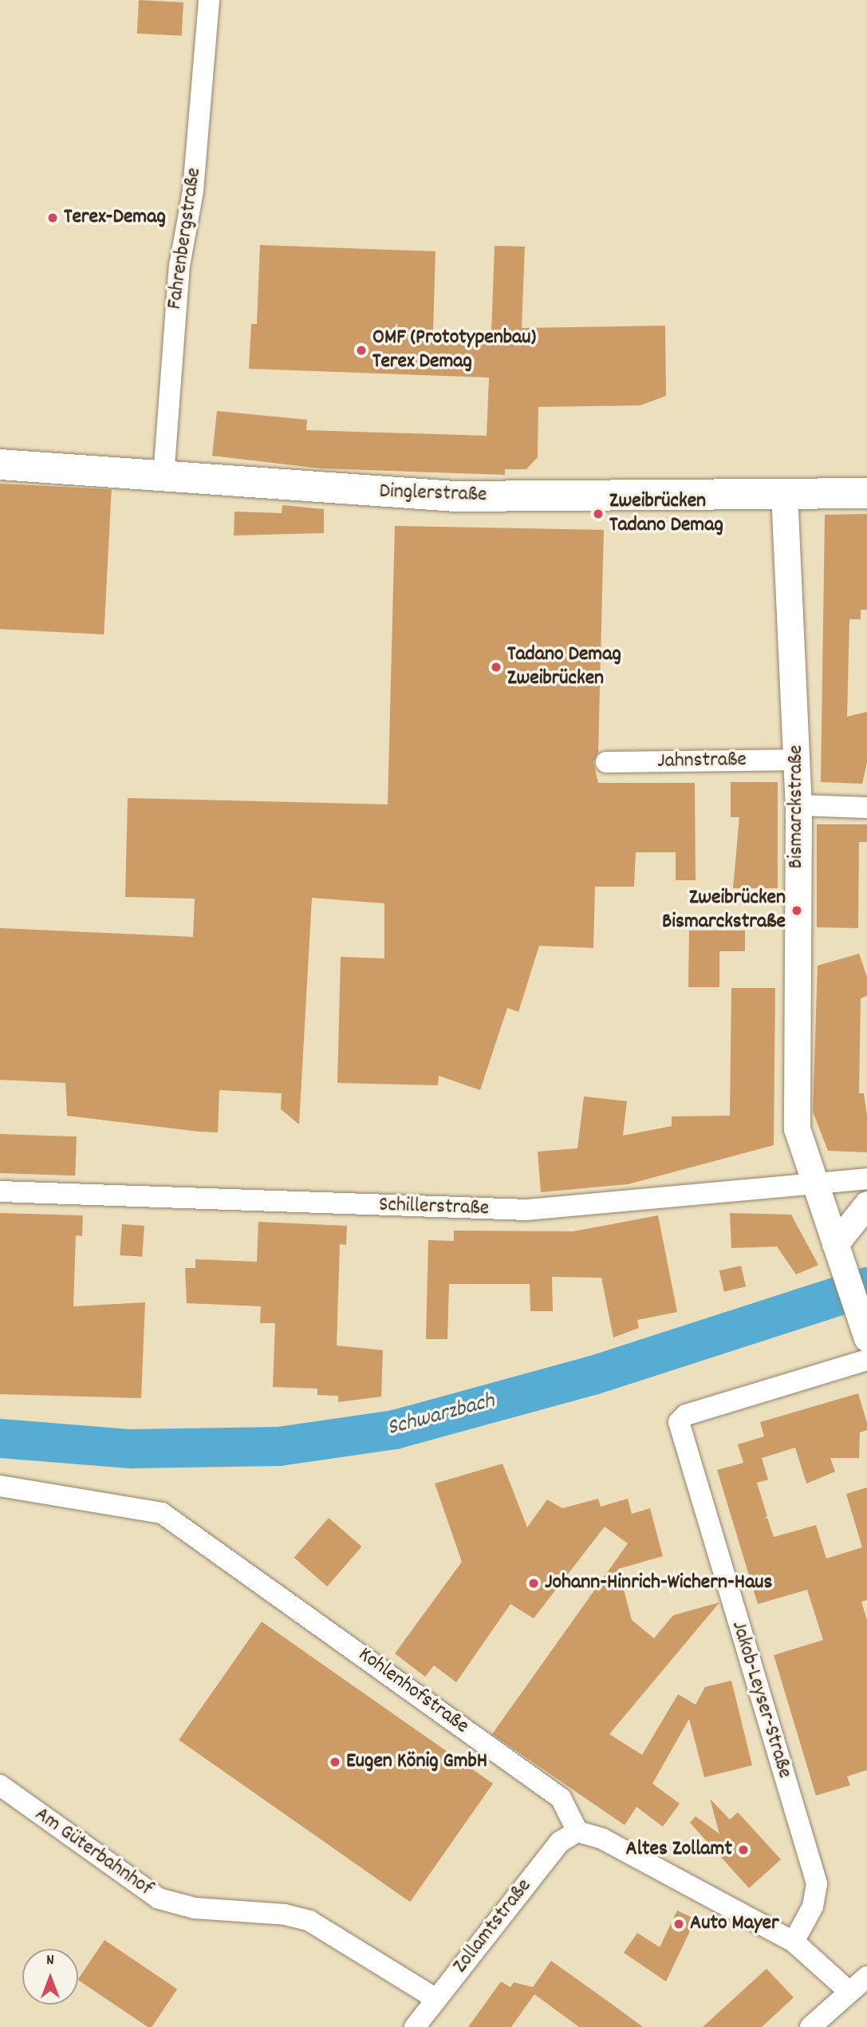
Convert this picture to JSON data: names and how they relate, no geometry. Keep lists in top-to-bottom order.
{
  "streets": {
    "main road": ["Dinglerstraße"],
    "street": [
      "Fahrenbergstraße",
      "Jahnstraße",
      "Bismarckstraße",
      "Schillerstraße",
      "Kohlenhofstraße",
      "Jakob-Leyser-Straße",
      "Am Güterbahnhof",
      "Zollamtstraße"
    ]
  },
  "crossings": [
    ["Fahrenbergstraße", "Dinglerstraße"],
    ["Dinglerstraße", "Bismarckstraße"],
    ["Jahnstraße", "Bismarckstraße"],
    ["Bismarckstraße", "Schillerstraße"],
    ["Kohlenhofstraße", "Zollamtstraße"],
    ["Am Güterbahnhof", "Zollamtstraße"]
  ],
  "water": ["Schwarzbach"],
  "places": [
    "Terex-Demag",
    "OMF (Prototypenbau) Terex Demag",
    "Zweibrücken Tadano Demag",
    "Tadano Demag Zweibrücken",
    "Zweibrücken Bismarckstraße",
    "Johann-Hinrich-Wichern-Haus",
    "Eugen König GmbH",
    "Altes Zollamt",
    "Auto Mayer"
  ],
  "north": "top"
}
